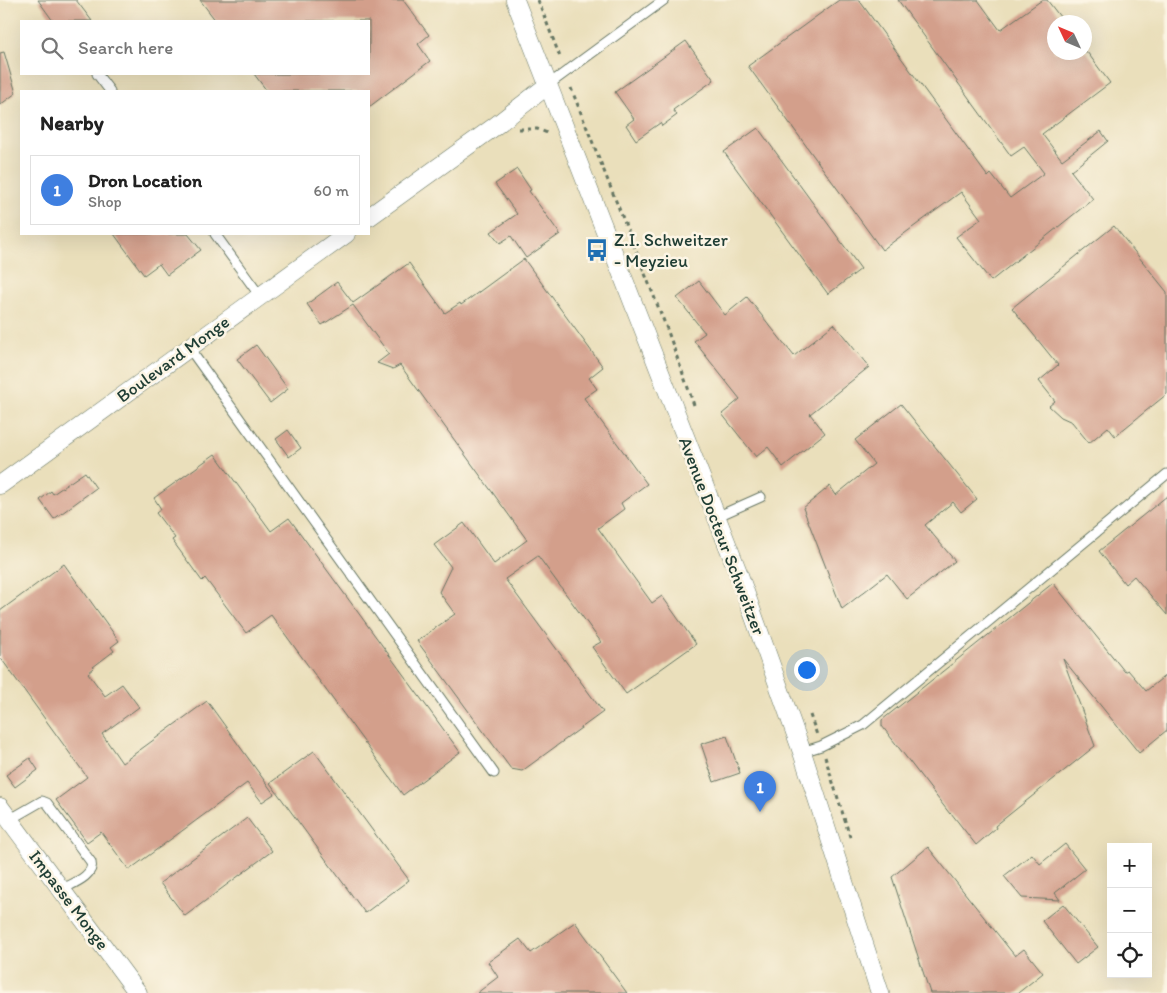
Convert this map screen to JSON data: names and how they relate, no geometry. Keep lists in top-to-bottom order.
{
  "streets": {
    "street": ["Boulevard Monge", "Avenue Docteur Schweitzer", "Impasse Monge"]
  },
  "places": {
    "bus stop": ["Z.I. Schweitzer - Meyzieu"]
  },
  "north": "top left",
  "page": {
    "search": "Search here",
    "heading": "Nearby",
    "list": [
      {
        "mark": "1",
        "name": "Dron Location",
        "note": "Shop",
        "value": "60 m"
      }
    ],
    "pins": "1",
    "map_buttons": ["+", "−"]
  }
}
